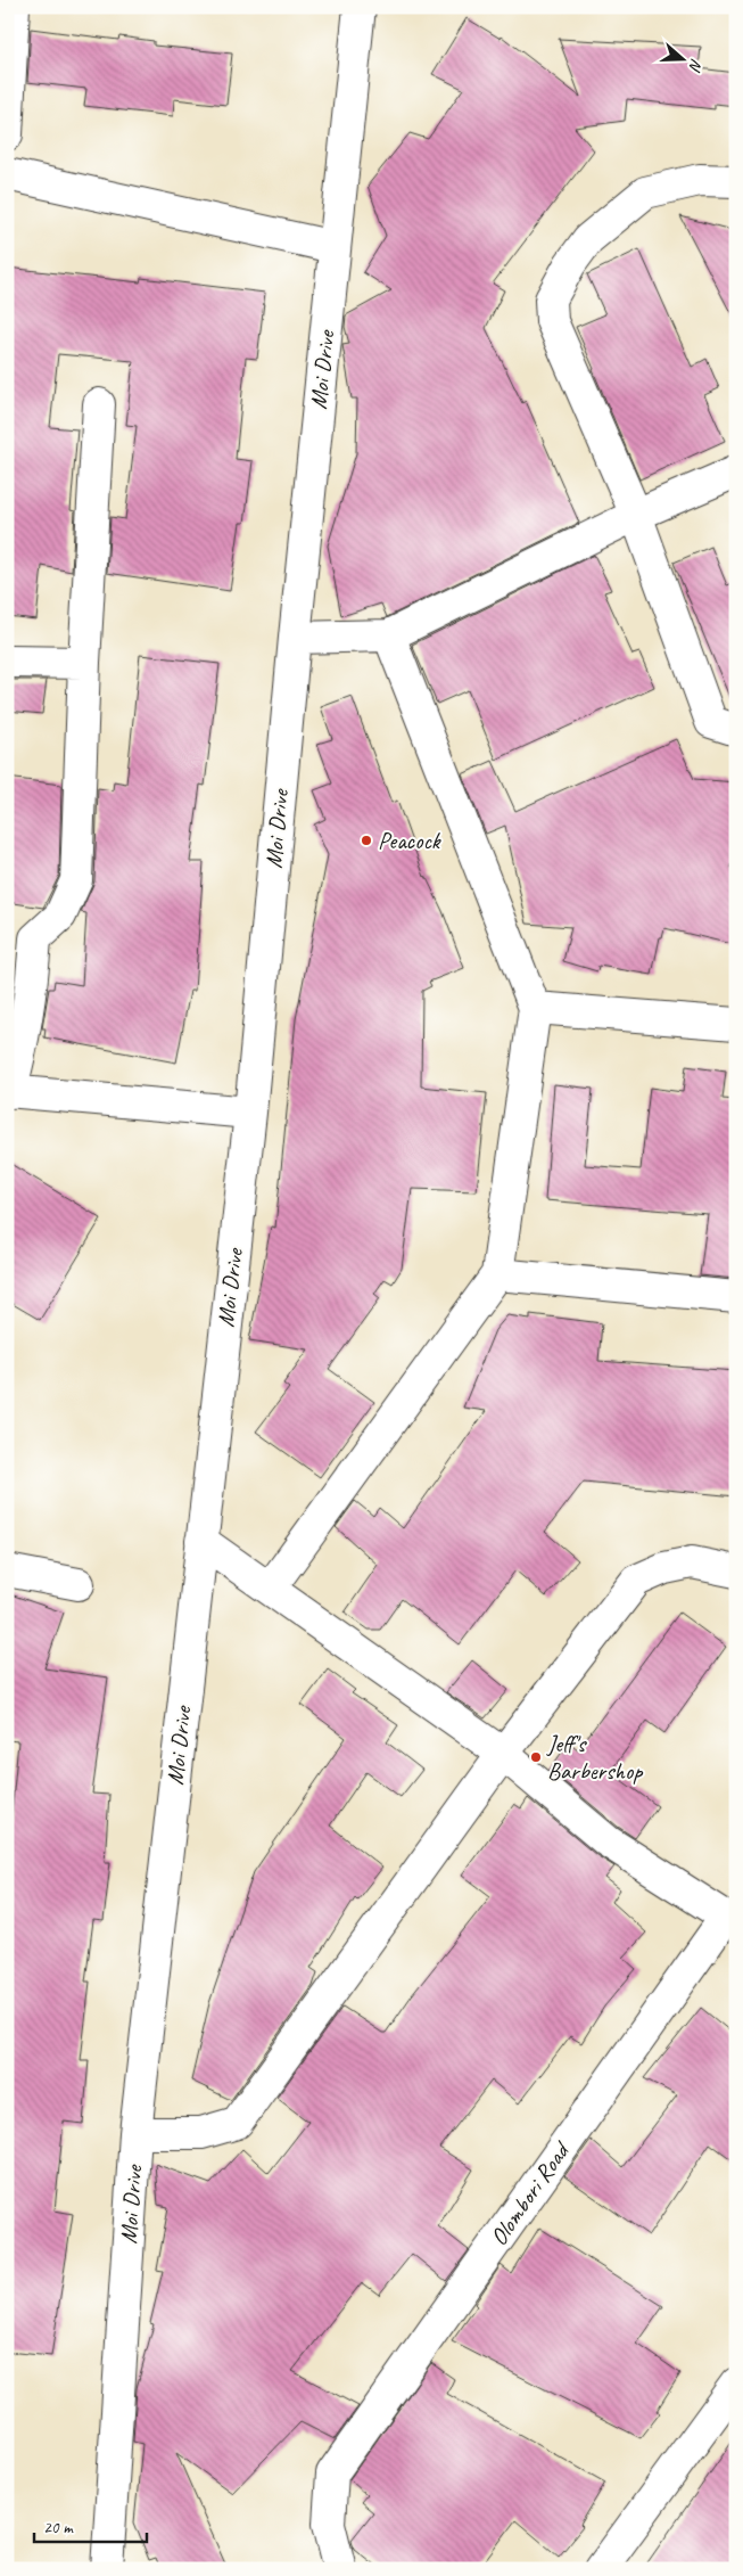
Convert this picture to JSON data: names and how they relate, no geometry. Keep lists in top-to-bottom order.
{
  "streets": {
    "street": ["Moi Drive", "Olombori Road"]
  },
  "places": ["Peacock", "Jeff's Barbershop"],
  "scale_bar": "20 m",
  "north": "right"
}
